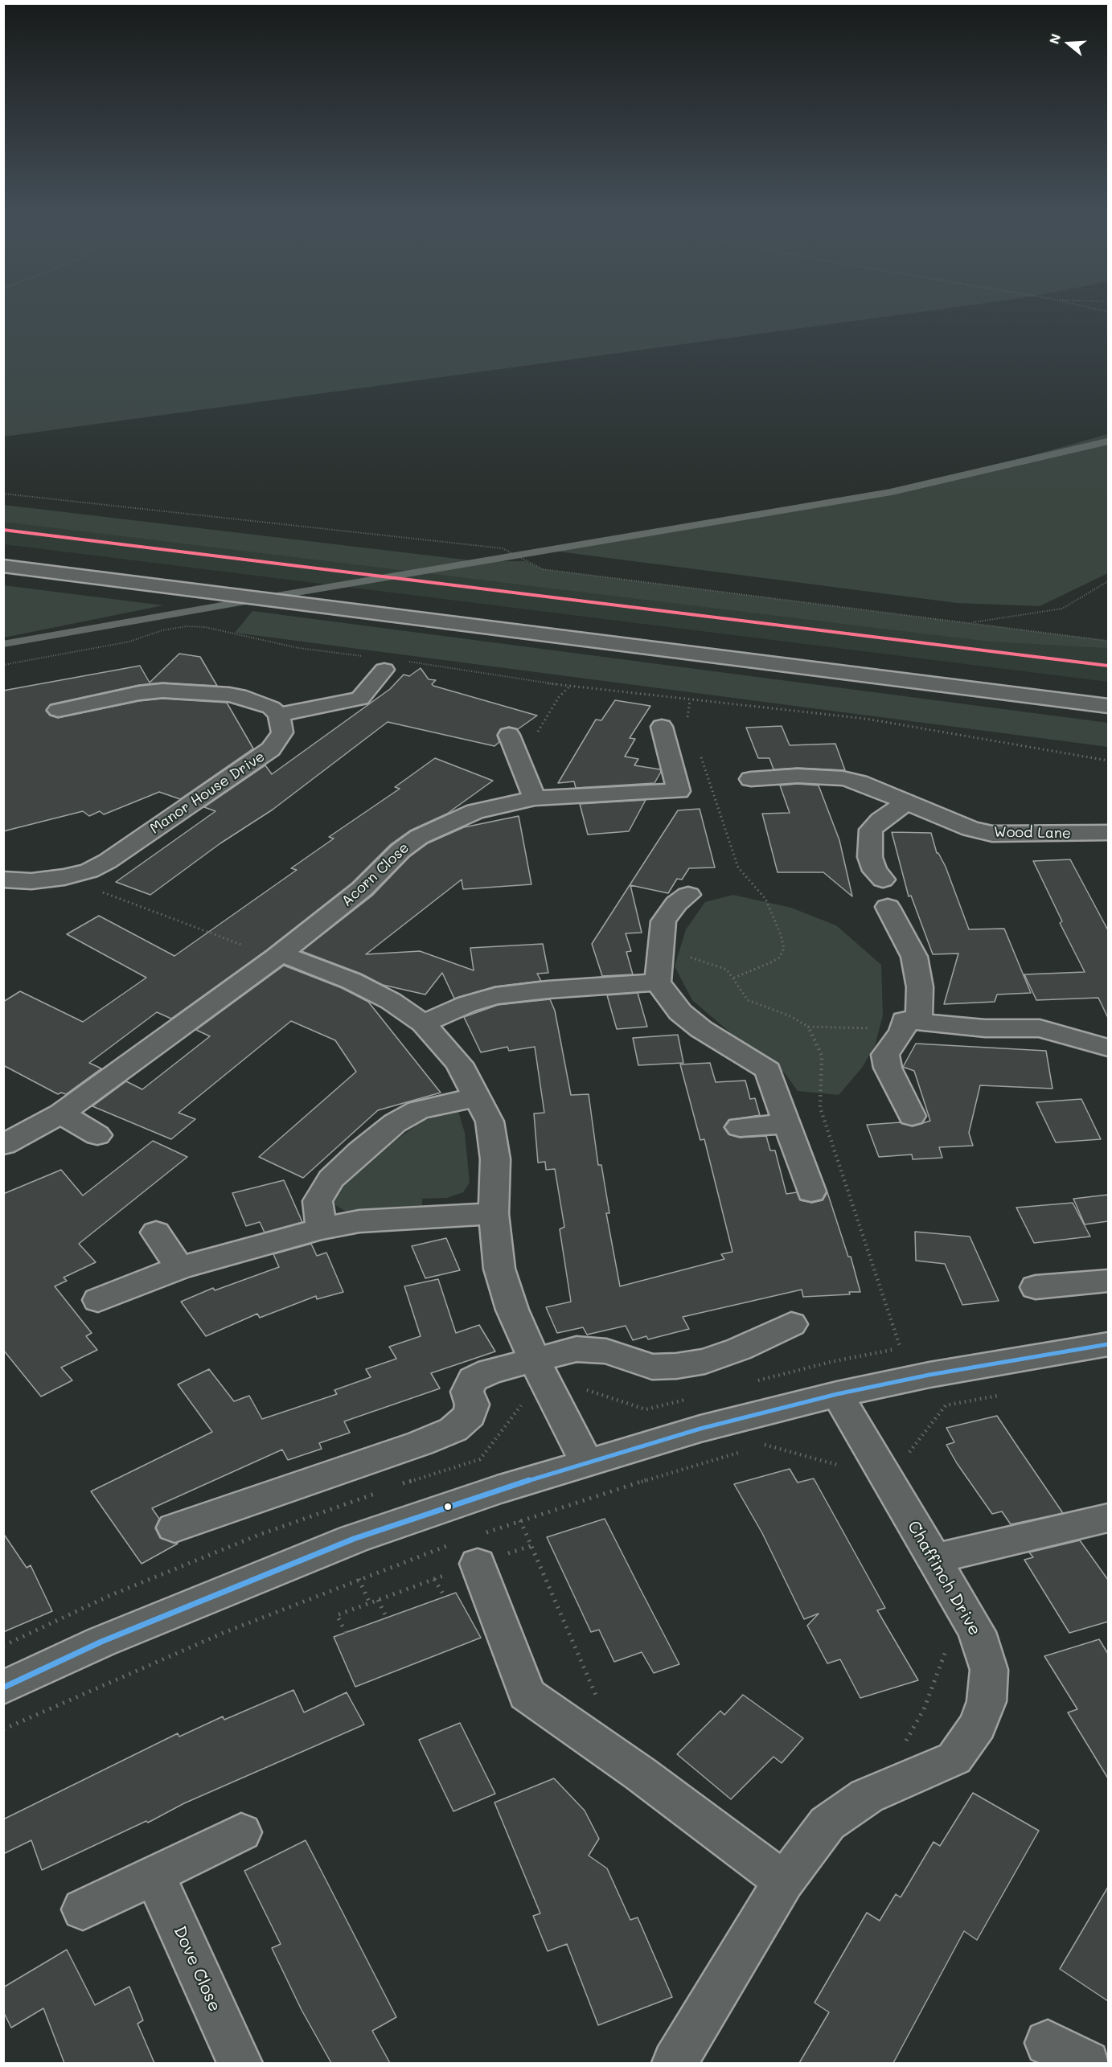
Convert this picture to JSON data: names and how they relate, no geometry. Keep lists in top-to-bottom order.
{
  "streets": {
    "main road": [
      "Manor House Drive",
      "Wood Lane",
      "Acorn Close",
      "Chaffinch Drive",
      "Dove Close"
    ]
  },
  "north": "left"
}
